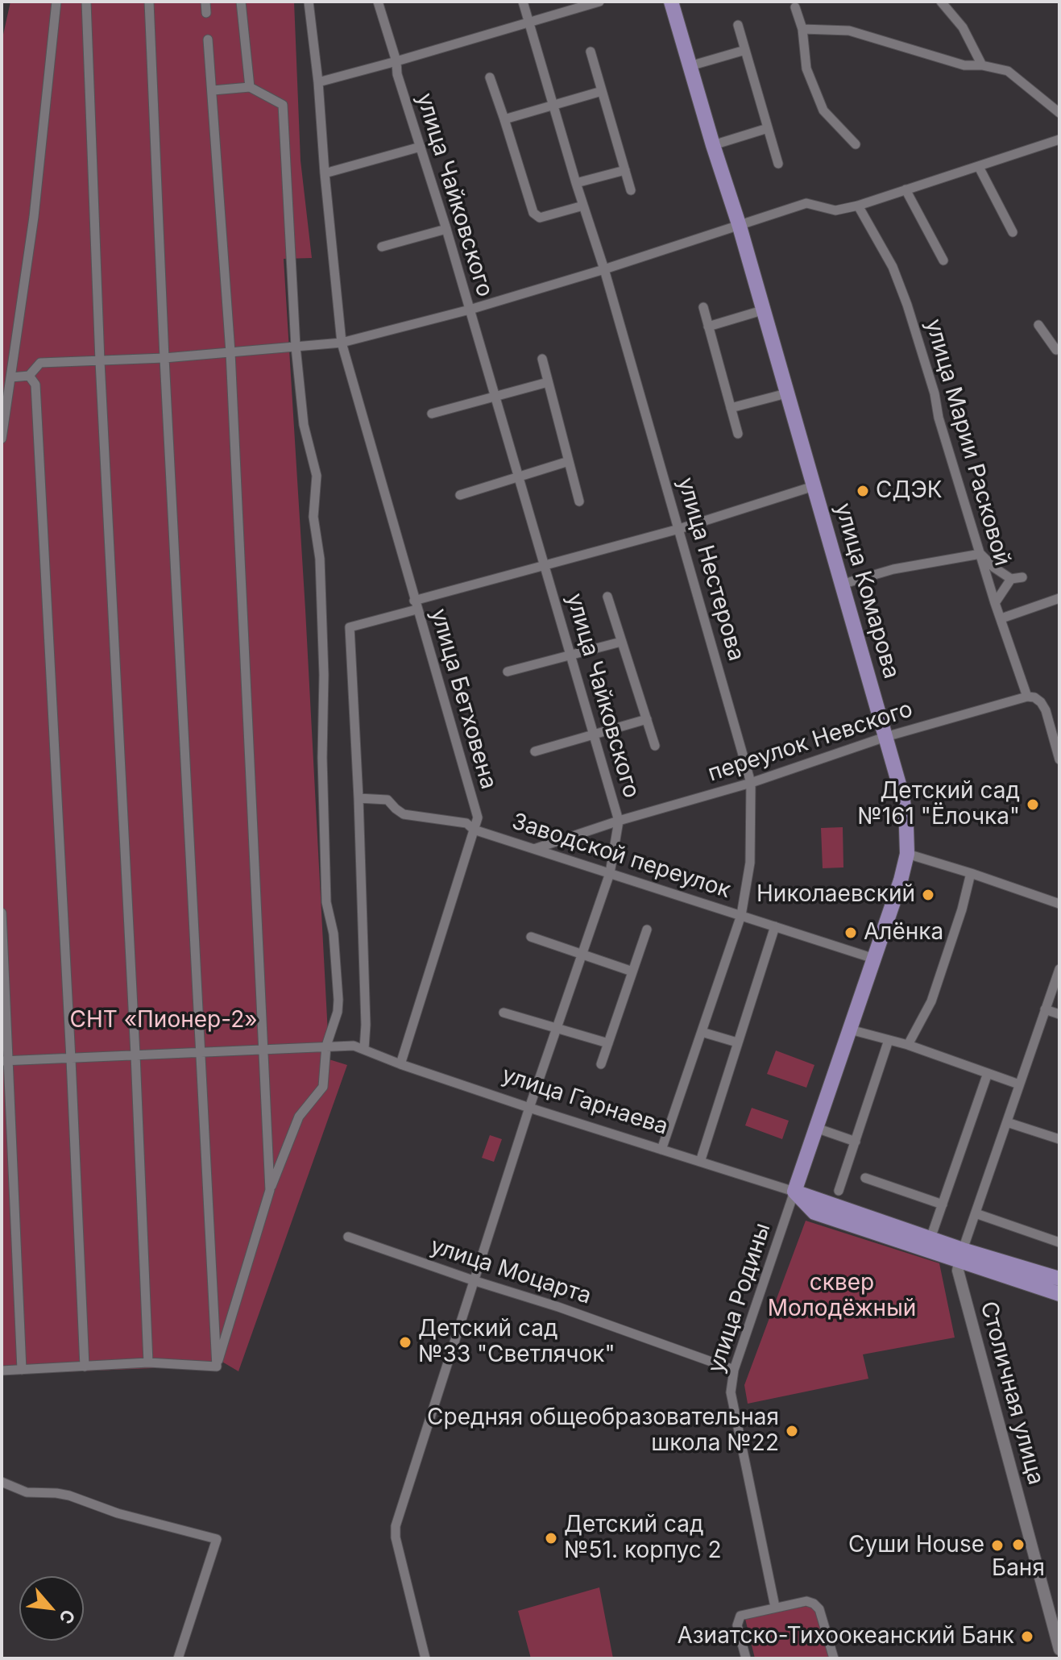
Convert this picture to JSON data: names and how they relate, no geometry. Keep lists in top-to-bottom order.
{
  "streets": {
    "main road": ["улица Комарова", "улица Гарнаева"],
    "street": [
      "улица Чайковского",
      "улица Марии Расковой",
      "улица Нестерова",
      "улица Бетховена",
      "переулок Невского",
      "Заводской переулок",
      "улица Моцарта",
      "улица Родины",
      "Столичная улица"
    ]
  },
  "crossings": [
    ["улица Чайковского", "переулок Невского"],
    ["улица Чайковского", "Заводской переулок"],
    ["улица Чайковского", "улица Гарнаева"],
    ["улица Чайковского", "улица Моцарта"],
    ["улица Марии Расковой", "переулок Невского"],
    ["улица Нестерова", "переулок Невского"],
    ["улица Нестерова", "Заводской переулок"],
    ["улица Нестерова", "улица Гарнаева"],
    ["улица Комарова", "переулок Невского"],
    ["улица Комарова", "Заводской переулок"],
    ["улица Комарова", "улица Гарнаева"],
    ["улица Комарова", "улица Родины"],
    ["улица Бетховена", "Заводской переулок"],
    ["улица Бетховена", "улица Гарнаева"],
    ["переулок Невского", "Заводской переулок"],
    ["улица Гарнаева", "улица Родины"],
    ["улица Гарнаева", "Столичная улица"],
    ["улица Моцарта", "улица Родины"]
  ],
  "parks": ["СНТ «Пионер-2»", "сквер Молодёжный"],
  "places": [
    "СДЭК",
    "Детский сад №161 \"Ёлочка\"",
    "Николаевский",
    "Алёнка",
    "Детский сад №33 \"Светлячок\"",
    "Средняя общеобразовательная школа №22",
    "Детский сад №51. корпус 2",
    "Баня",
    "Суши House",
    "Азиатско-Тихоокеанский Банк"
  ],
  "north": "bottom right"
}
